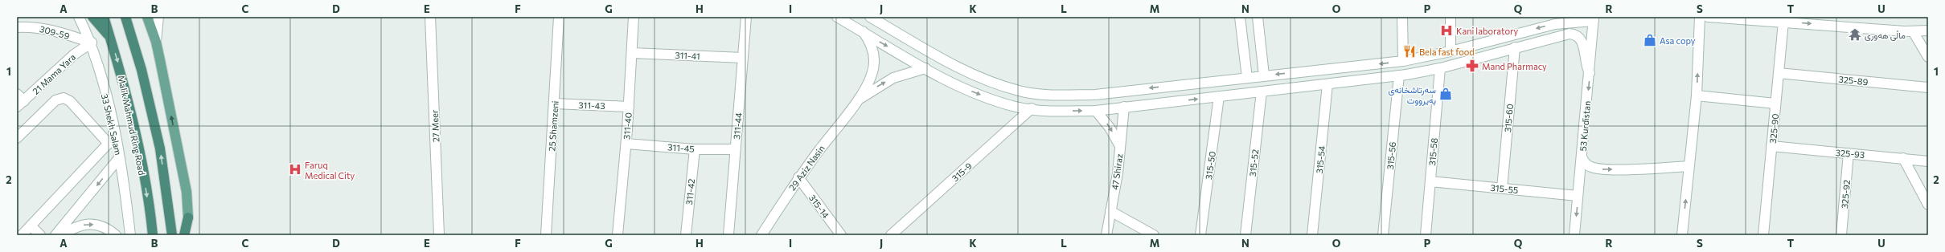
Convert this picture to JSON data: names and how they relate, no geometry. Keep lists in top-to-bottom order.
{
  "streets": {
    "highway": ["Malik Mahmud Ring Road"],
    "street": [
      "309-59",
      "311-41",
      "21 Mama Yara",
      "325-89",
      "311-43",
      "315-60",
      "33 Shekh Salam",
      "27 Meer",
      "25 Shamzeni",
      "311-40",
      "311-44",
      "53 Kurdistan",
      "325-90",
      "311-45",
      "315-58",
      "325-93",
      "315-56",
      "315-54",
      "315-52",
      "315-50",
      "29 Aziz Nasin",
      "315-9",
      "47 Shiraz",
      "315-55",
      "311-42",
      "325-92",
      "315-14"
    ]
  },
  "crossings": [
    ["309-59", "21 Mama Yara"],
    ["309-59", "33 Shekh Salam"],
    ["311-41", "311-40"],
    ["311-41", "311-44"],
    ["21 Mama Yara", "33 Shekh Salam"],
    ["325-89", "325-90"],
    ["311-43", "25 Shamzeni"],
    ["311-43", "311-40"],
    ["315-60", "315-55"],
    ["311-40", "311-45"],
    ["311-44", "311-45"],
    ["53 Kurdistan", "315-55"],
    ["325-90", "325-93"],
    ["311-45", "311-42"],
    ["315-58", "315-55"],
    ["325-93", "325-92"],
    ["29 Aziz Nasin", "315-14"]
  ],
  "one_way": ["53 Kurdistan"],
  "places": {
    "hospital": ["Kani laboratory", "Faruq Medical City"],
    "temple": ["ماڵی هەوری"],
    "shop": ["Asa copy", "سەرتاشخانەی بەیرووت"],
    "restaurant": ["Bela fast food"],
    "pharmacy": ["Mand Pharmacy"]
  },
  "grid": {
    "columns": [
      "A",
      "B",
      "C",
      "D",
      "E",
      "F",
      "G",
      "H",
      "I",
      "J",
      "K",
      "L",
      "M",
      "N",
      "O",
      "P",
      "Q",
      "R",
      "S",
      "T",
      "U"
    ],
    "rows": ["1", "2"]
  }
}
